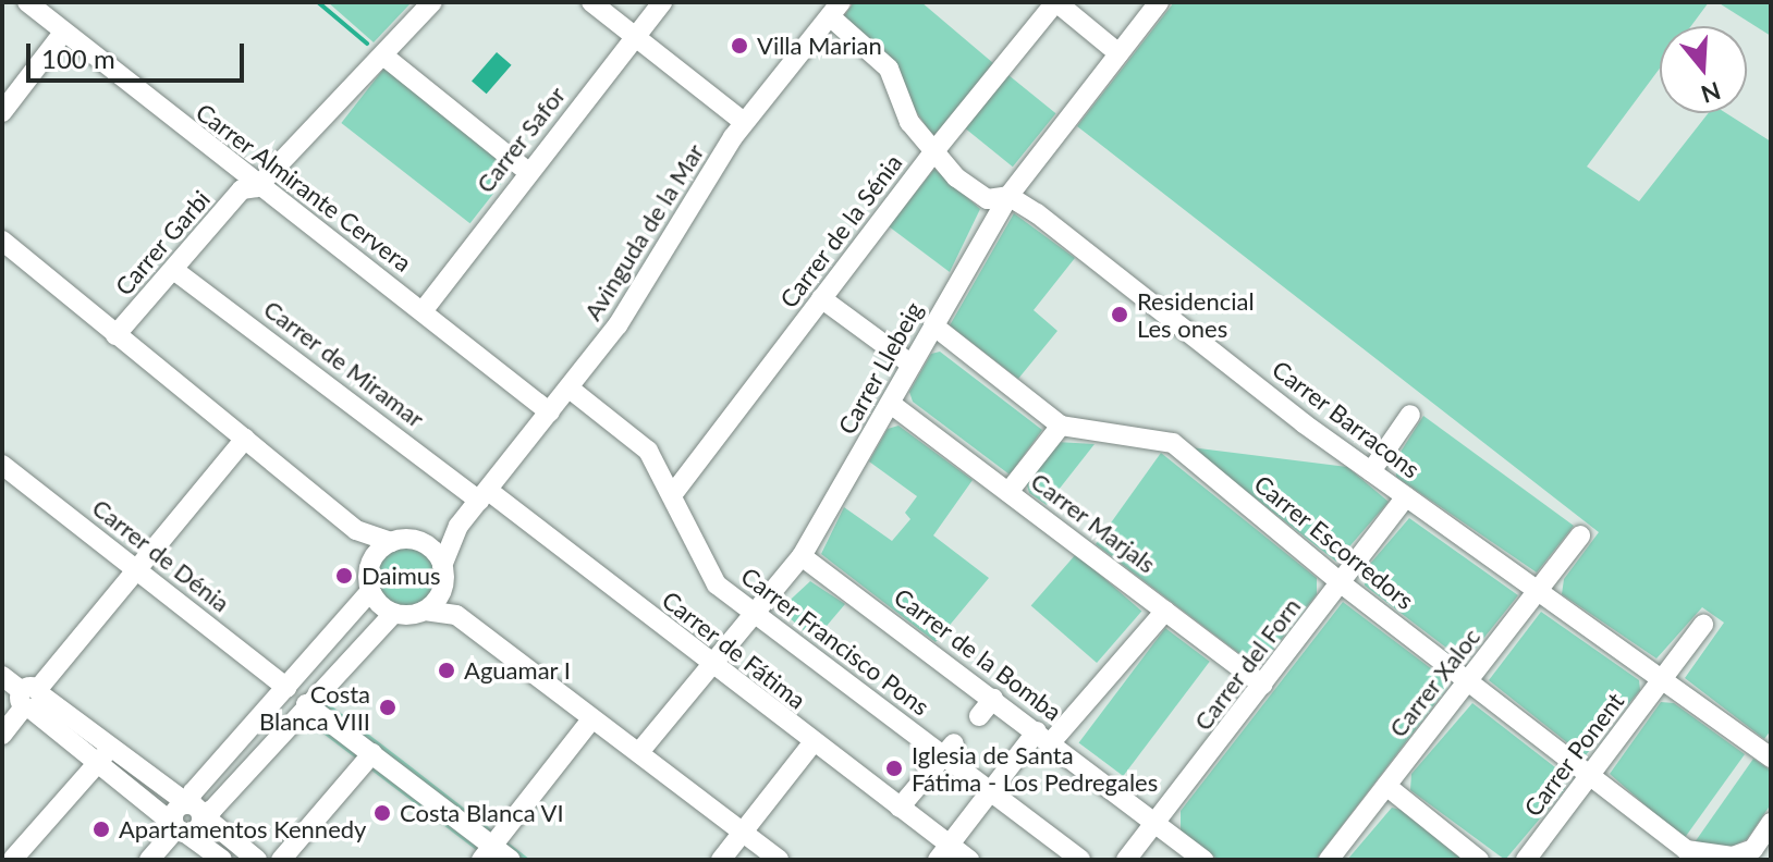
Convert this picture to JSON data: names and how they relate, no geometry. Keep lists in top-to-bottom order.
{
  "streets": {
    "street": [
      "Carrer Safor",
      "Carrer Almirante Cervera",
      "Carrer de la Sénia",
      "Avinguda de la Mar",
      "Carrer Garbi",
      "Carrer de Miramar",
      "Carrer Llebeig",
      "Carrer Barracons",
      "Carrer Marjals",
      "Carrer Escorredors",
      "Carrer de Dénia",
      "Carrer Francisco Pons",
      "Carrer de Fátima",
      "Carrer de la Bomba",
      "Carrer del Forn",
      "Carrer Xaloc",
      "Carrer Ponent"
    ]
  },
  "crossings": [
    ["Carrer Safor", "Carrer Almirante Cervera"],
    ["Carrer Almirante Cervera", "Avinguda de la Mar"],
    ["Carrer Almirante Cervera", "Carrer Garbi"],
    ["Carrer de la Sénia", "Carrer Barracons"],
    ["Carrer de la Sénia", "Carrer Francisco Pons"],
    ["Avinguda de la Mar", "Carrer de Miramar"],
    ["Avinguda de la Mar", "Carrer Barracons"],
    ["Avinguda de la Mar", "Carrer Francisco Pons"],
    ["Avinguda de la Mar", "Carrer de Fátima"],
    ["Carrer Garbi", "Carrer de Miramar"],
    ["Carrer de Miramar", "Carrer de Fátima"],
    ["Carrer Llebeig", "Carrer Barracons"],
    ["Carrer Llebeig", "Carrer Marjals"],
    ["Carrer Llebeig", "Carrer Escorredors"],
    ["Carrer Llebeig", "Carrer Francisco Pons"],
    ["Carrer Llebeig", "Carrer de Fátima"],
    ["Carrer Llebeig", "Carrer de la Bomba"],
    ["Carrer Barracons", "Carrer del Forn"],
    ["Carrer Barracons", "Carrer Xaloc"],
    ["Carrer Barracons", "Carrer Ponent"],
    ["Carrer Marjals", "Carrer del Forn"],
    ["Carrer Escorredors", "Carrer del Forn"],
    ["Carrer Escorredors", "Carrer Xaloc"],
    ["Carrer Escorredors", "Carrer Ponent"],
    ["Carrer de la Bomba", "Carrer del Forn"]
  ],
  "places": [
    "Villa Marian",
    "Residencial Les ones",
    "Daimus",
    "Aguamar I",
    "Costa Blanca VIII",
    "Iglesia de Santa Fátima - Los Pedregales",
    "Costa Blanca VI",
    "Apartamentos Kennedy"
  ],
  "scale_bar": "100 m",
  "north": "bottom"
}
